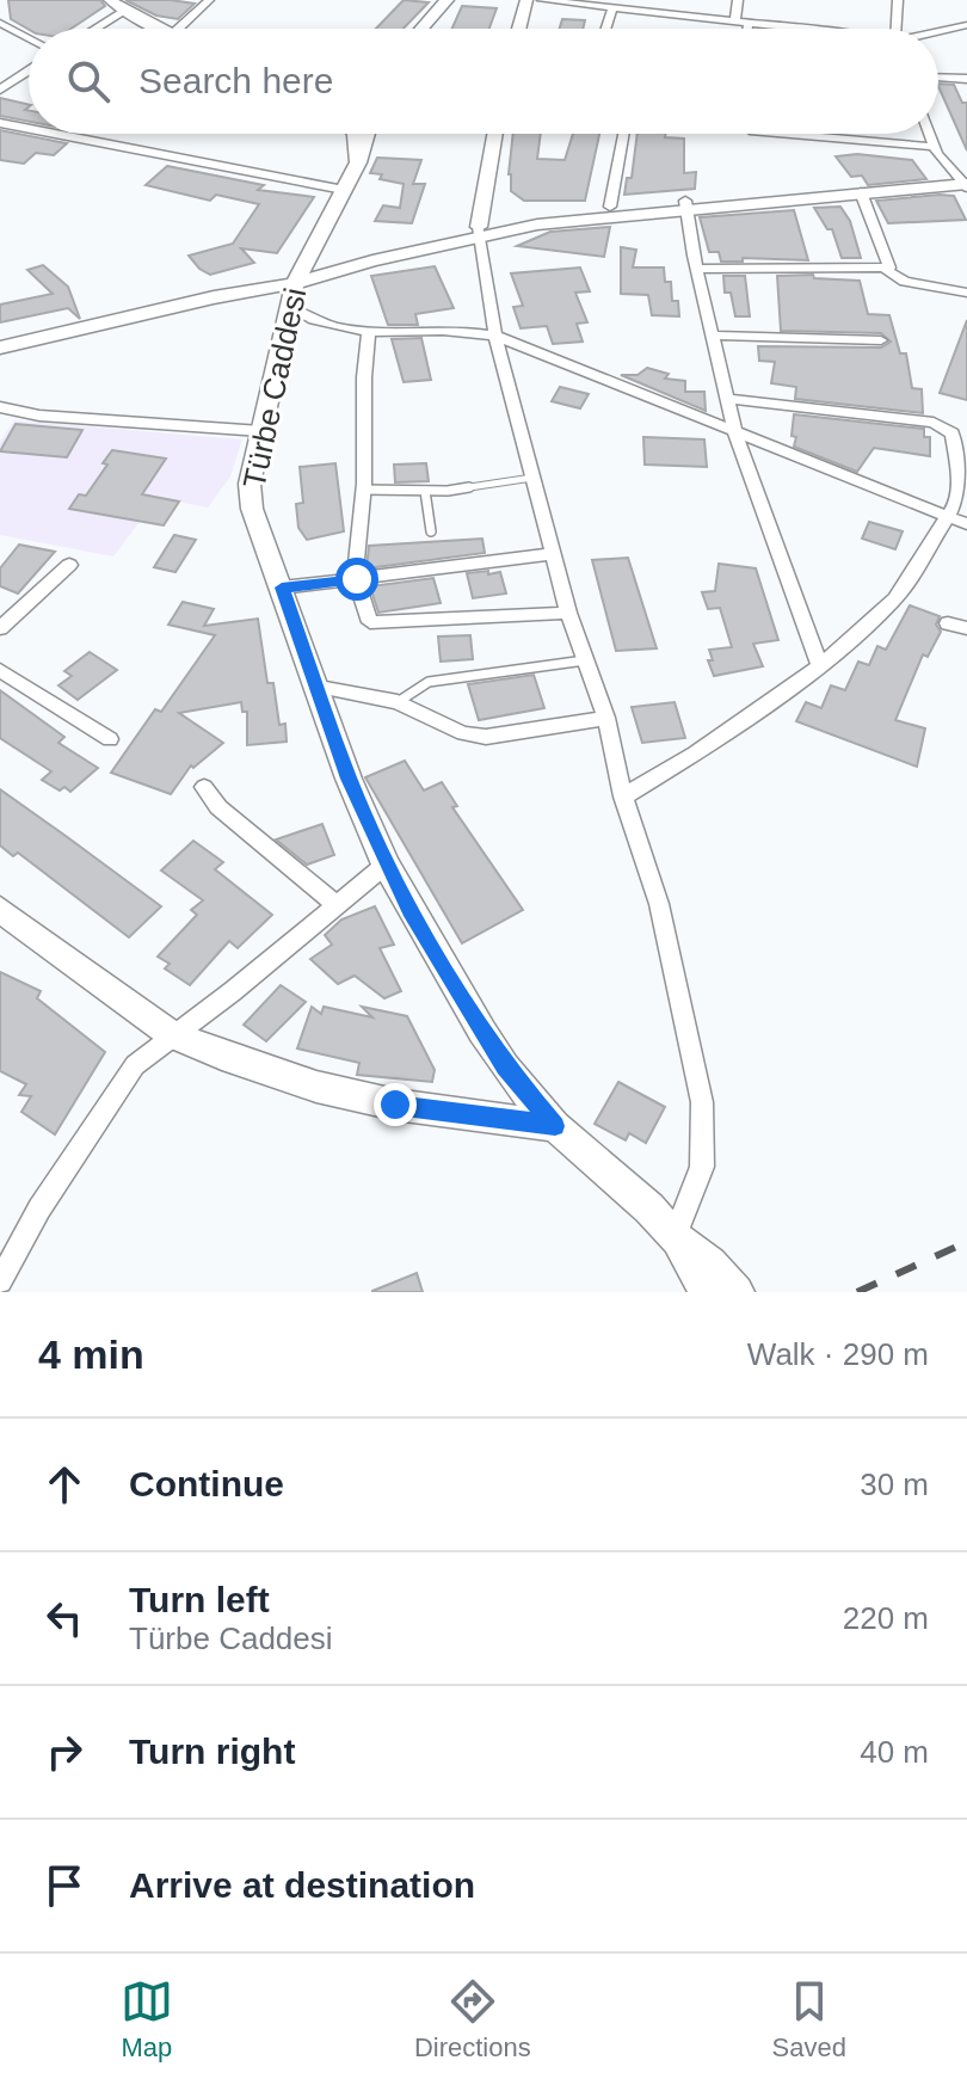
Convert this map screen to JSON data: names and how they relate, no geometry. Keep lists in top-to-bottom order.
{
  "streets": {
    "street": ["Türbe Caddesi"]
  },
  "page": {
    "search": "Search here",
    "heading": ["4 min", "Walk · 290 m"],
    "list": [
      ["Continue", "30 m"],
      ["Turn left", "Türbe Caddesi", "220 m"],
      ["Turn right", "40 m"],
      "Arrive at destination"
    ],
    "nav": ["Map", "Directions", "Saved"]
  }
}
